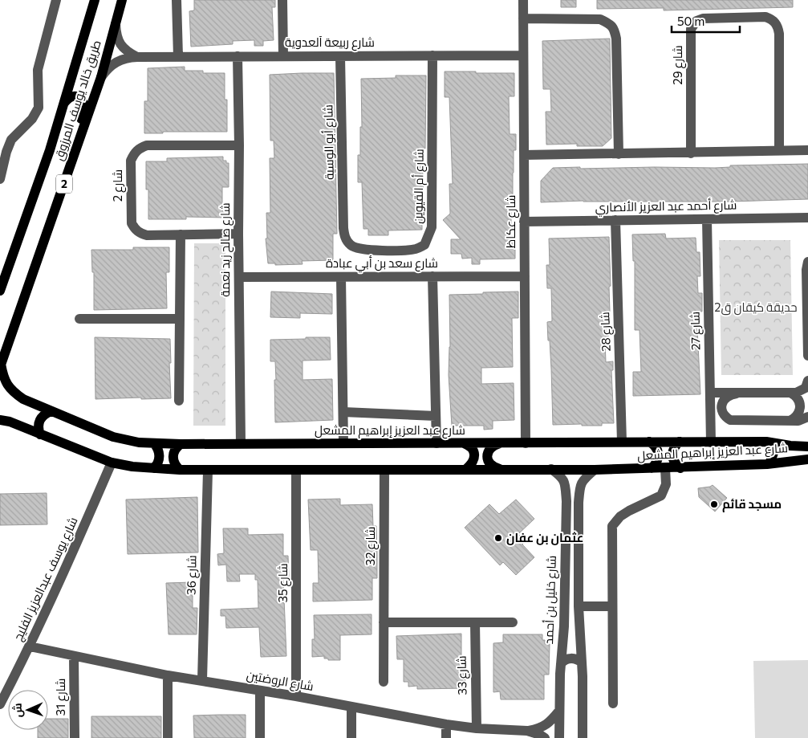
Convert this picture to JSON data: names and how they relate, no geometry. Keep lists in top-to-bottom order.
{
  "streets": {
    "main road": ["طريق خالد يوسف المرزوق", "2", "شارع عبد العزيز إبراهيم المشعل"],
    "street": [
      "شارع ربيعة آلعدوية",
      "شارع 29",
      "شارع أبو الوسية",
      "شارع 2",
      "شارع أم القيوين",
      "شارع أحمد عبد العزيز الأنصاري",
      "شارع عكاظ",
      "شارع صالح زيد نعمة",
      "شارع سعد بن أبي عبادة",
      "شارع 27",
      "شارع 28",
      "شارع 32",
      "شارع 36",
      "شارع يوسف عبدالعزيز الفليج",
      "شارع 35",
      "شارع خليل بن أحمد",
      "شارع 33",
      "شارع الروضتين",
      "شارع 31"
    ]
  },
  "crossings": [
    ["شارع ربيعة آلعدوية", "طريق خالد يوسف المرزوق"],
    ["شارع ربيعة آلعدوية", "شارع أبو الوسية"],
    ["شارع ربيعة آلعدوية", "شارع أم القيوين"],
    ["شارع ربيعة آلعدوية", "شارع عكاظ"],
    ["شارع ربيعة آلعدوية", "شارع صالح زيد نعمة"],
    ["طريق خالد يوسف المرزوق", "شارع عبد العزيز إبراهيم المشعل"],
    ["شارع أبو الوسية", "شارع أم القيوين"],
    ["شارع 2", "شارع صالح زيد نعمة"],
    ["شارع أحمد عبد العزيز الأنصاري", "شارع عكاظ"],
    ["شارع أحمد عبد العزيز الأنصاري", "شارع 27"],
    ["شارع أحمد عبد العزيز الأنصاري", "شارع 28"],
    ["شارع عكاظ", "شارع سعد بن أبي عبادة"],
    ["شارع عكاظ", "شارع عبد العزيز إبراهيم المشعل"],
    ["شارع صالح زيد نعمة", "شارع سعد بن أبي عبادة"],
    ["شارع صالح زيد نعمة", "شارع عبد العزيز إبراهيم المشعل"],
    ["شارع 27", "شارع عبد العزيز إبراهيم المشعل"],
    ["شارع 28", "شارع عبد العزيز إبراهيم المشعل"],
    ["شارع عبد العزيز إبراهيم المشعل", "شارع 32"],
    ["شارع عبد العزيز إبراهيم المشعل", "شارع 36"],
    ["شارع عبد العزيز إبراهيم المشعل", "شارع يوسف عبدالعزيز الفليج"],
    ["شارع عبد العزيز إبراهيم المشعل", "شارع 35"],
    ["شارع عبد العزيز إبراهيم المشعل", "شارع خليل بن أحمد"],
    ["شارع 36", "شارع الروضتين"],
    ["شارع يوسف عبدالعزيز الفليج", "شارع الروضتين"],
    ["شارع 35", "شارع الروضتين"],
    ["شارع خليل بن أحمد", "شارع الروضتين"],
    ["شارع 33", "شارع الروضتين"],
    ["شارع الروضتين", "شارع 31"]
  ],
  "parks": ["حديقة كيقان ق2"],
  "places": ["مسجد قائم", "عثمان بن عفان"],
  "scale_bar": "50 m",
  "north": "left"
}
